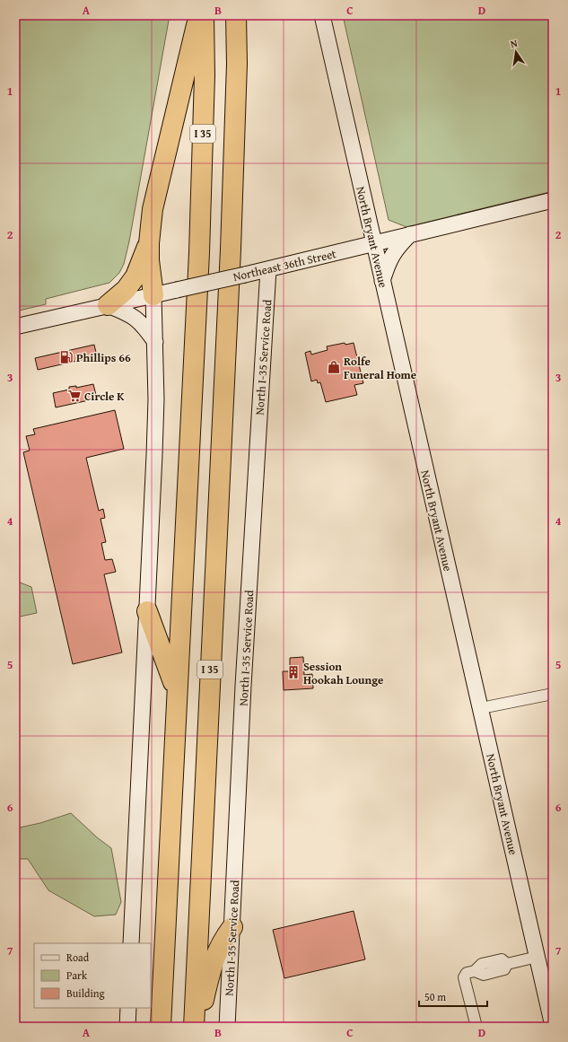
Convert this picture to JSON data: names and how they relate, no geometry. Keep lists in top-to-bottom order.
{
  "streets": {
    "highway": ["I 35"],
    "main road": ["North Bryant Avenue", "Northeast 36th Street", "North I-35 Service Road"]
  },
  "crossings": [
    ["North Bryant Avenue", "Northeast 36th Street"],
    ["Northeast 36th Street", "North I-35 Service Road"]
  ],
  "places": {
    "fuel station": ["Phillips 66"],
    "shop": ["Rolfe Funeral Home"],
    "supermarket": ["Circle K"],
    "building": ["Session Hookah Lounge"]
  },
  "legend": ["Road", "Park", "Building"],
  "scale_bar": "50 m",
  "north": "top",
  "grid": {
    "columns": [
      "A",
      "B",
      "C",
      "D"
    ],
    "rows": [
      "1",
      "2",
      "3",
      "4",
      "5",
      "6",
      "7"
    ]
  }
}
